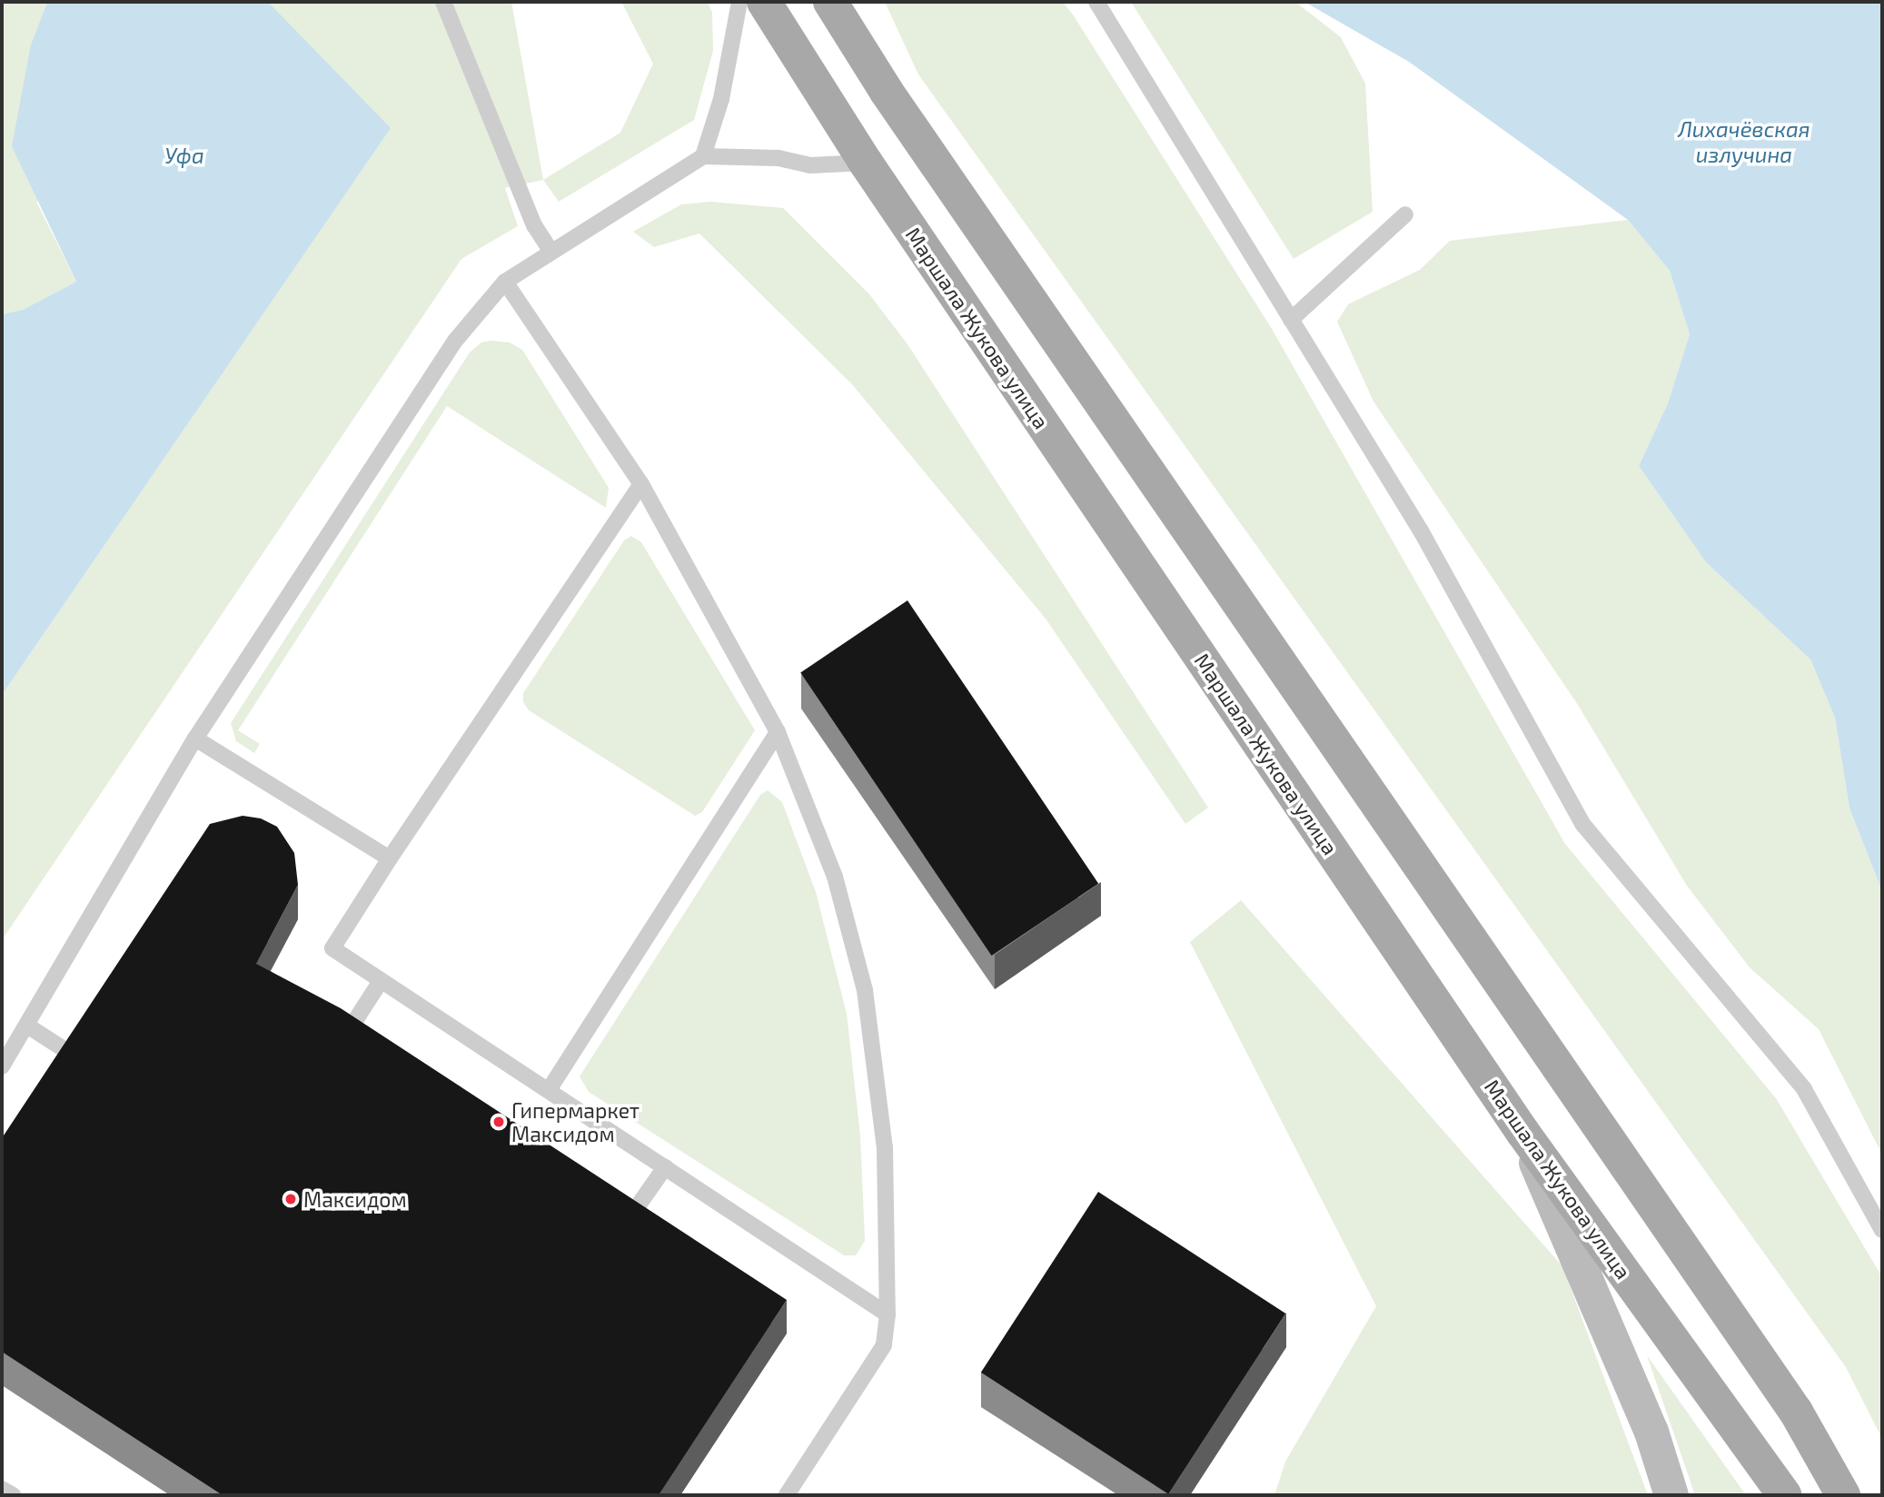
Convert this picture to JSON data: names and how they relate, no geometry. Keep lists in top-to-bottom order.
{
  "streets": {
    "main road": ["Маршала Жукова улица"]
  },
  "water": ["Лихачёвская излучина", "Уфа"],
  "places": ["Гипермаркет Максидом", "Максидом"]
}
